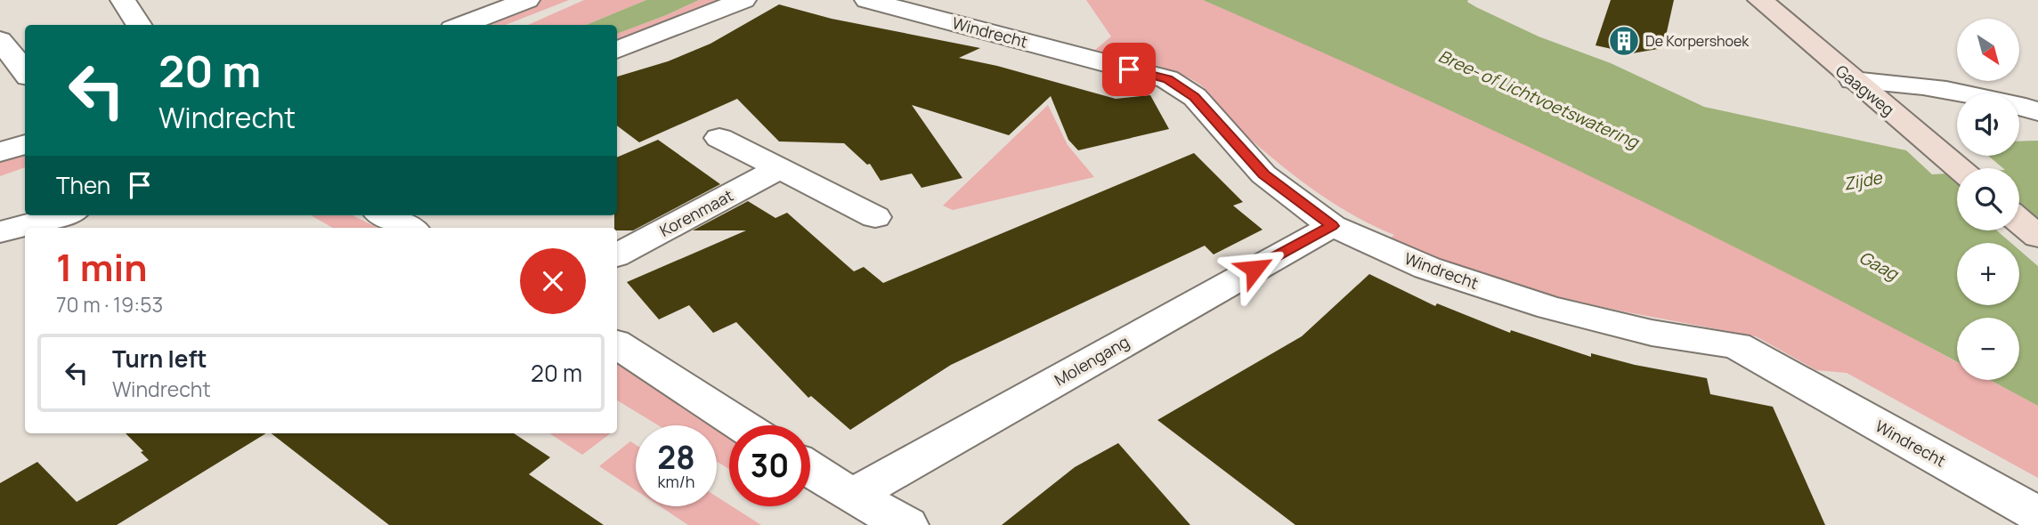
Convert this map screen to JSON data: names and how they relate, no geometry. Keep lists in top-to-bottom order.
{
  "streets": {
    "main road": ["Gaagweg"],
    "street": ["Windrecht", "Korenmaat", "Molengang"]
  },
  "crossings": [
    ["Windrecht", "Molengang"]
  ],
  "water": ["Bree- of Lichtvoetswatering", "Zijde", "Gaag"],
  "places": {
    "building": ["De Korpershoek"]
  },
  "north": "bottom right",
  "page": {
    "map_buttons": ["+", "−"],
    "turn": ["20 m", "Windrecht"],
    "then": "Then",
    "heading": ["1 min", "70 m · 19:53"],
    "list": [
      {
        "name": "Turn left",
        "note": "Windrecht",
        "value": "20 m"
      }
    ],
    "speed": "28 km/h",
    "limit": "30"
  }
}
